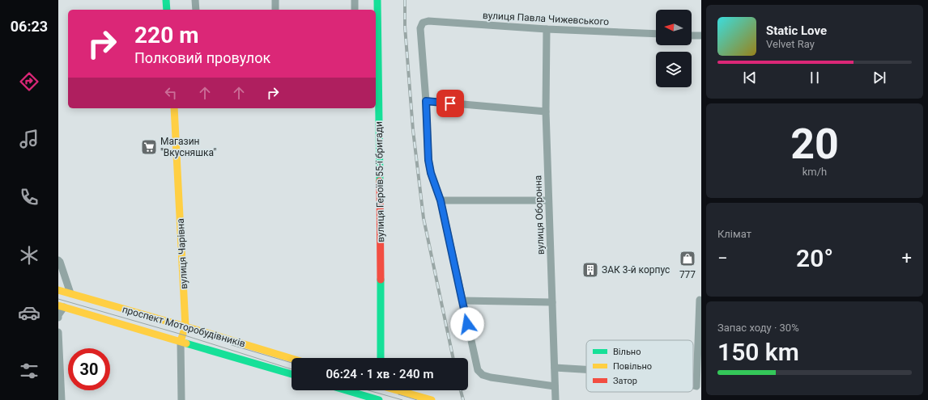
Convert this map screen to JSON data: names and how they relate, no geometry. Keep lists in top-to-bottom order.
{
  "streets": {
    "main road": ["вулиця Героїв 55-ї бригади", "вулиця Чарівна", "проспект Моторобудівників"],
    "street": ["вулиця Павла Чижевського", "вулиця Оборонна"]
  },
  "crossings": [
    ["вулиця Павла Чижевського", "вулиця Оборонна"],
    ["вулиця Чарівна", "проспект Моторобудівників"]
  ],
  "places": {
    "supermarket": ["Магазин \"Вкусняшка\""],
    "shop": ["777"],
    "building": ["ЗАК 3-й корпус"]
  },
  "legend": ["Вільно", "Повільно", "Затор"],
  "north": "left",
  "page": {
    "tabs": "06:23",
    "turn": ["220 m", "Полковий провулок"],
    "song": ["Static Love", "Velvet Ray"],
    "tile": [
      ["20", "km/h"],
      "Клімат",
      ["Запас ходу · 30%", "150 km"]
    ],
    "heat": ["−", "20°", "+"],
    "limit": "30",
    "trip": "06:24 · 1 хв · 240 m"
  }
}
